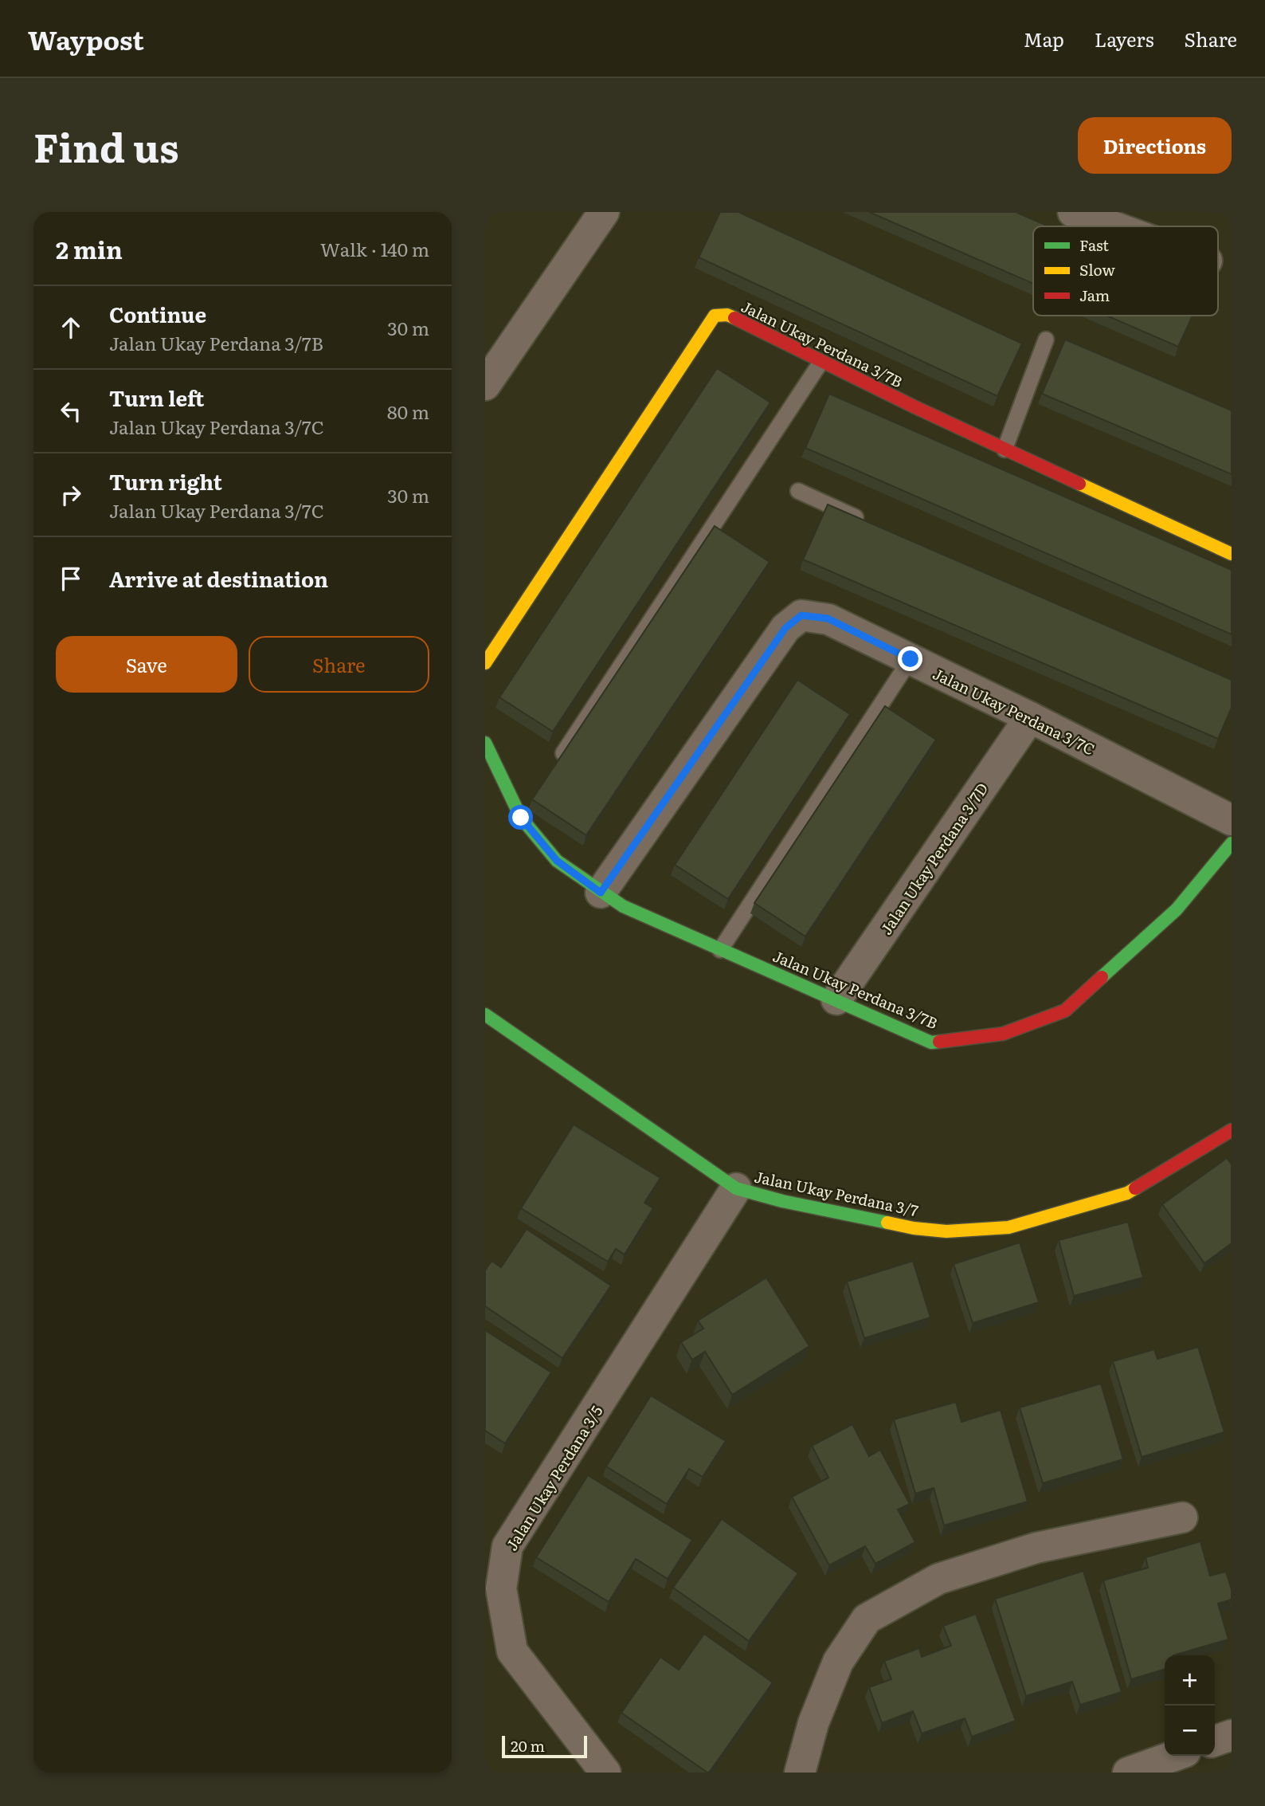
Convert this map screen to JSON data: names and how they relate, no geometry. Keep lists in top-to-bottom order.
{
  "streets": {
    "street": [
      "Jalan Ukay Perdana 3/7B",
      "Jalan Ukay Perdana 3/7C",
      "Jalan Ukay Perdana 3/7D",
      "Jalan Ukay Perdana 3/7",
      "Jalan Ukay Perdana 3/5"
    ]
  },
  "crossings": [
    ["Jalan Ukay Perdana 3/7B", "Jalan Ukay Perdana 3/7C"],
    ["Jalan Ukay Perdana 3/7B", "Jalan Ukay Perdana 3/7D"],
    ["Jalan Ukay Perdana 3/7C", "Jalan Ukay Perdana 3/7D"],
    ["Jalan Ukay Perdana 3/7", "Jalan Ukay Perdana 3/5"]
  ],
  "legend": ["Fast", "Slow", "Jam"],
  "scale_bar": "20 m",
  "page": {
    "header": "Waypost",
    "nav": ["Map", "Layers", "Share"],
    "title": "Find us",
    "buttons": [
      "Directions",
      ["Save", "Share"]
    ],
    "heading": ["2 min", "Walk · 140 m"],
    "list": [
      ["Continue", "Jalan Ukay Perdana 3/7B", "30 m"],
      ["Turn left", "Jalan Ukay Perdana 3/7C", "80 m"],
      ["Turn right", "Jalan Ukay Perdana 3/7C", "30 m"],
      "Arrive at destination"
    ],
    "map_buttons": ["+", "−"],
    "scale": "20 m"
  }
}
